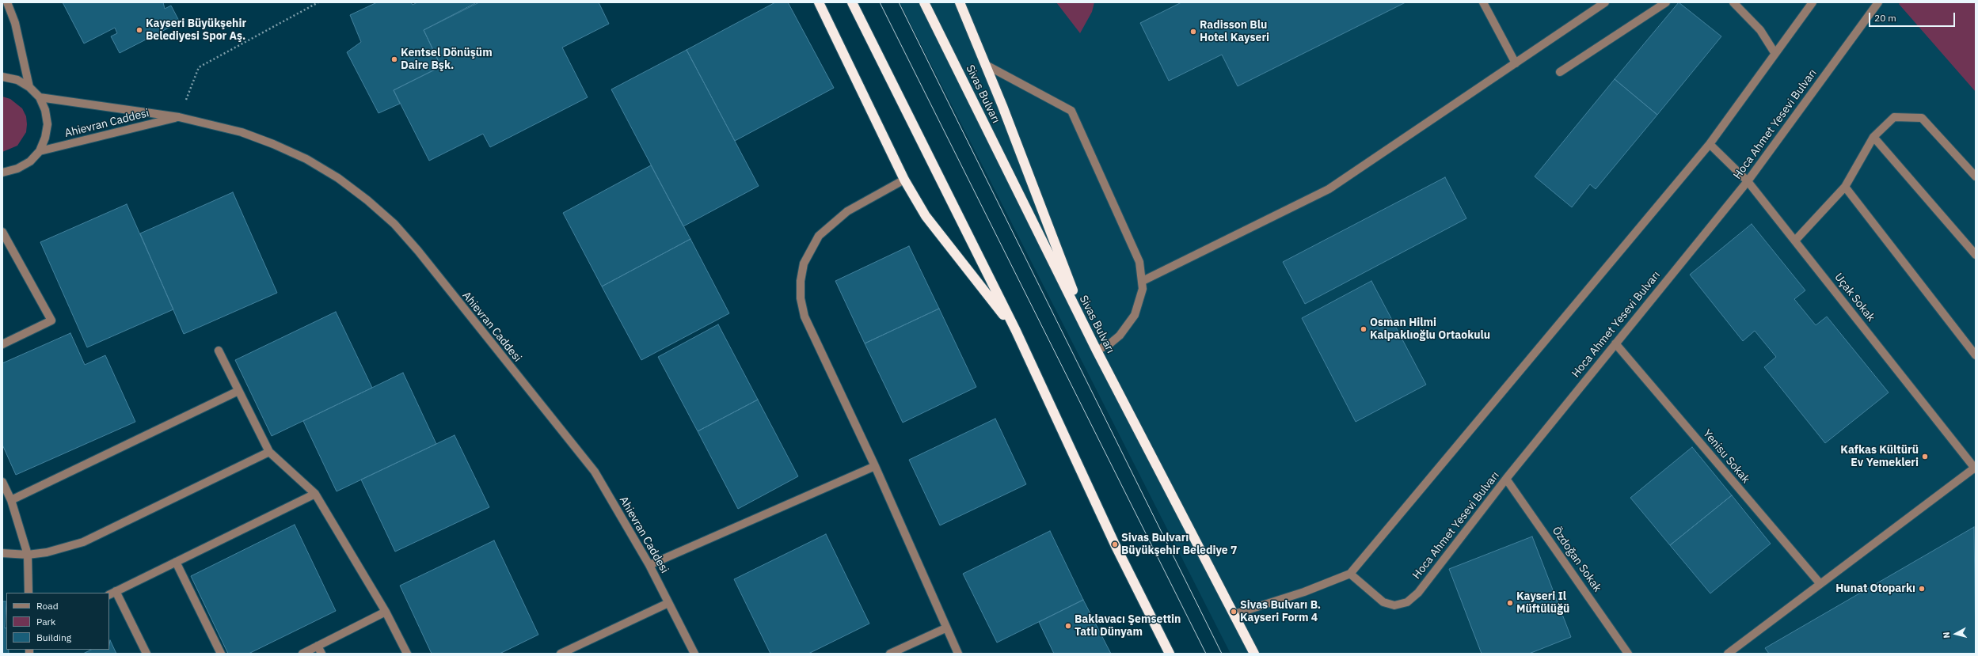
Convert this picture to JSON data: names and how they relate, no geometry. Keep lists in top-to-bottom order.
{
  "streets": {
    "highway": ["Sivas Bulvarı"],
    "street": [
      "Ahievran Caddesi",
      "Hoca Ahmet Yesevi Bulvarı",
      "Uçak Sokak",
      "Yenisu Sokak",
      "Özdoğan Sokak"
    ]
  },
  "crossings": [
    ["Hoca Ahmet Yesevi Bulvarı", "Uçak Sokak"],
    ["Hoca Ahmet Yesevi Bulvarı", "Yenisu Sokak"],
    ["Hoca Ahmet Yesevi Bulvarı", "Özdoğan Sokak"]
  ],
  "places": [
    "Kayseri Büyükşehir Belediyesi Spor Aş.",
    "Radisson Blu Hotel Kayseri",
    "Kentsel Dönüşüm Daire Bşk.",
    "Osman Hilmi Kalpaklıoğlu Ortaokulu",
    "Kafkas Kültürü Ev Yemekleri",
    "Sivas Bulvarı Büyükşehir Belediye 7",
    "Hunat Otoparkı",
    "Kayseri Il Müftülüğü",
    "Sivas Bulvarı B. Kayseri Form 4",
    "Baklavacı Şemsettin Tatlı Dünyam"
  ],
  "legend": ["Road", "Park", "Building"],
  "scale_bar": "20 m",
  "north": "left"
}
